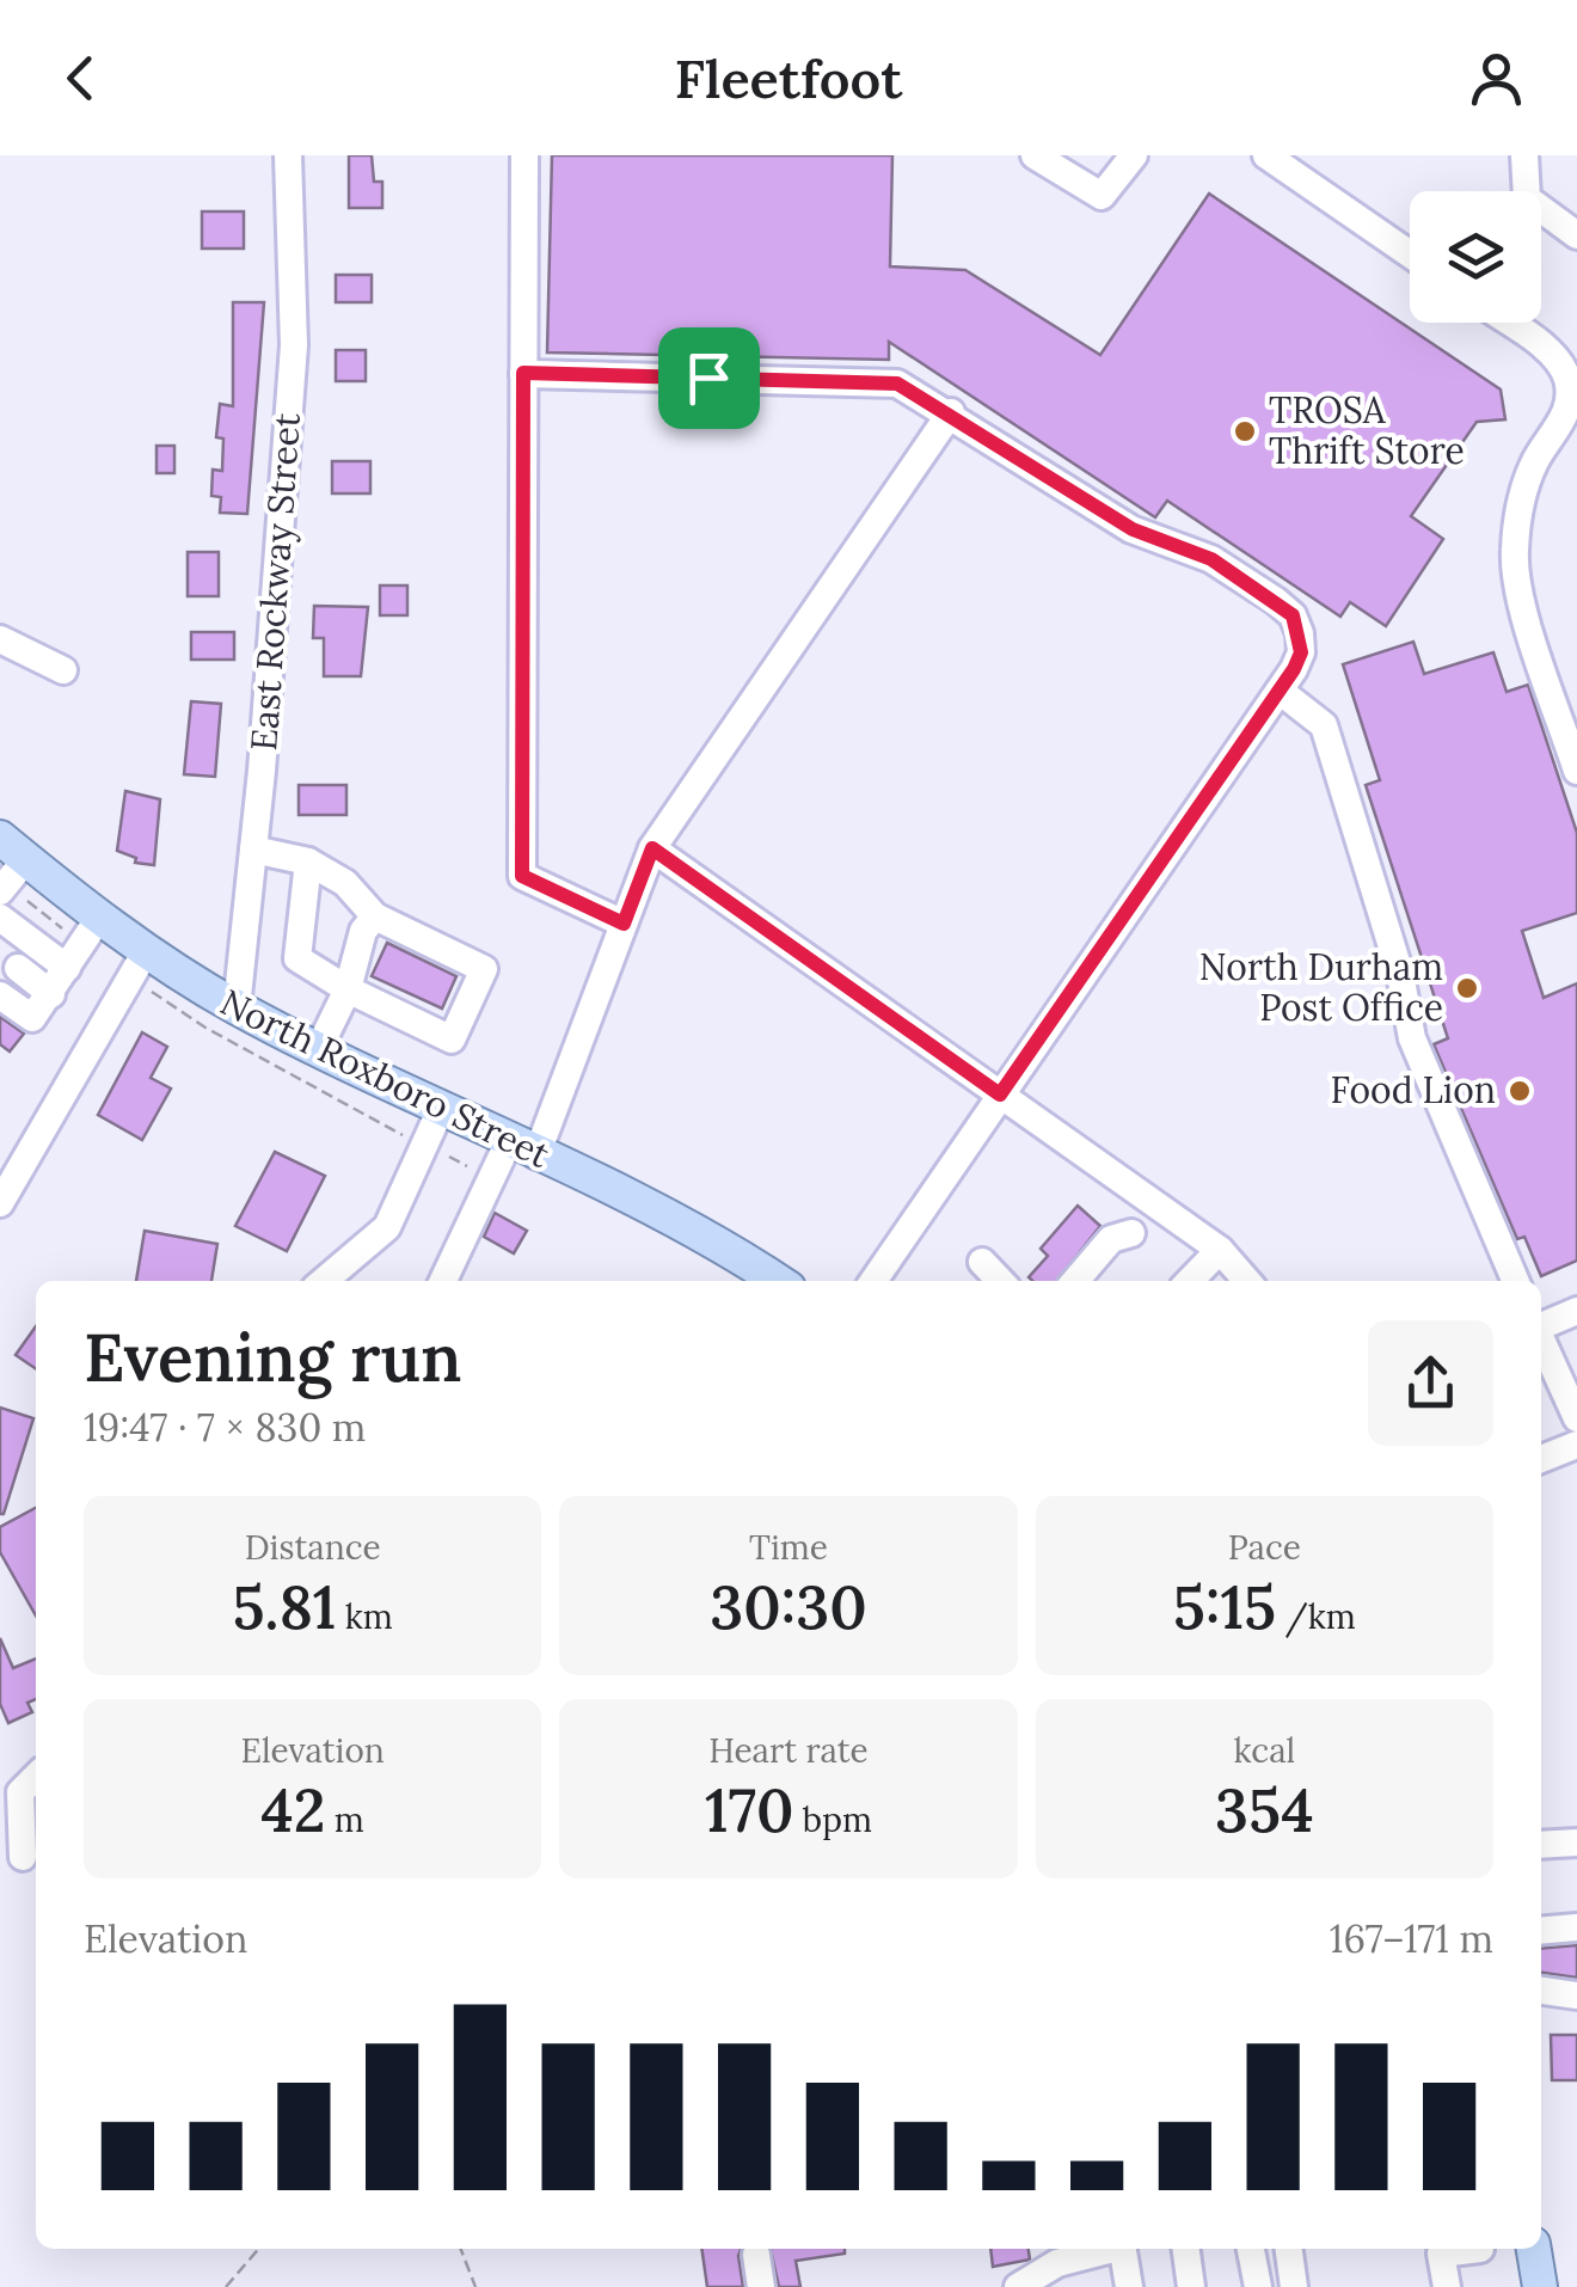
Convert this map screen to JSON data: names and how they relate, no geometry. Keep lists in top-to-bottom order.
{
  "streets": {
    "main road": ["North Roxboro Street"],
    "street": ["East Rockway Street"]
  },
  "crossings": [
    ["East Rockway Street", "North Roxboro Street"]
  ],
  "places": ["TROSA Thrift Store", "North Durham Post Office", "Food Lion"],
  "page": {
    "header": "Fleetfoot",
    "heading": ["Evening run", "19:47 · 7 × 830 m"],
    "stats": [
      ["Distance", "5.81 km"],
      ["Time", "30:30"],
      ["Pace", "5:15 /km"],
      ["Elevation", "42 m"],
      ["Heart rate", "170 bpm"],
      ["kcal", "354"]
    ],
    "chart": ["Elevation", "167–171 m"]
  }
}
